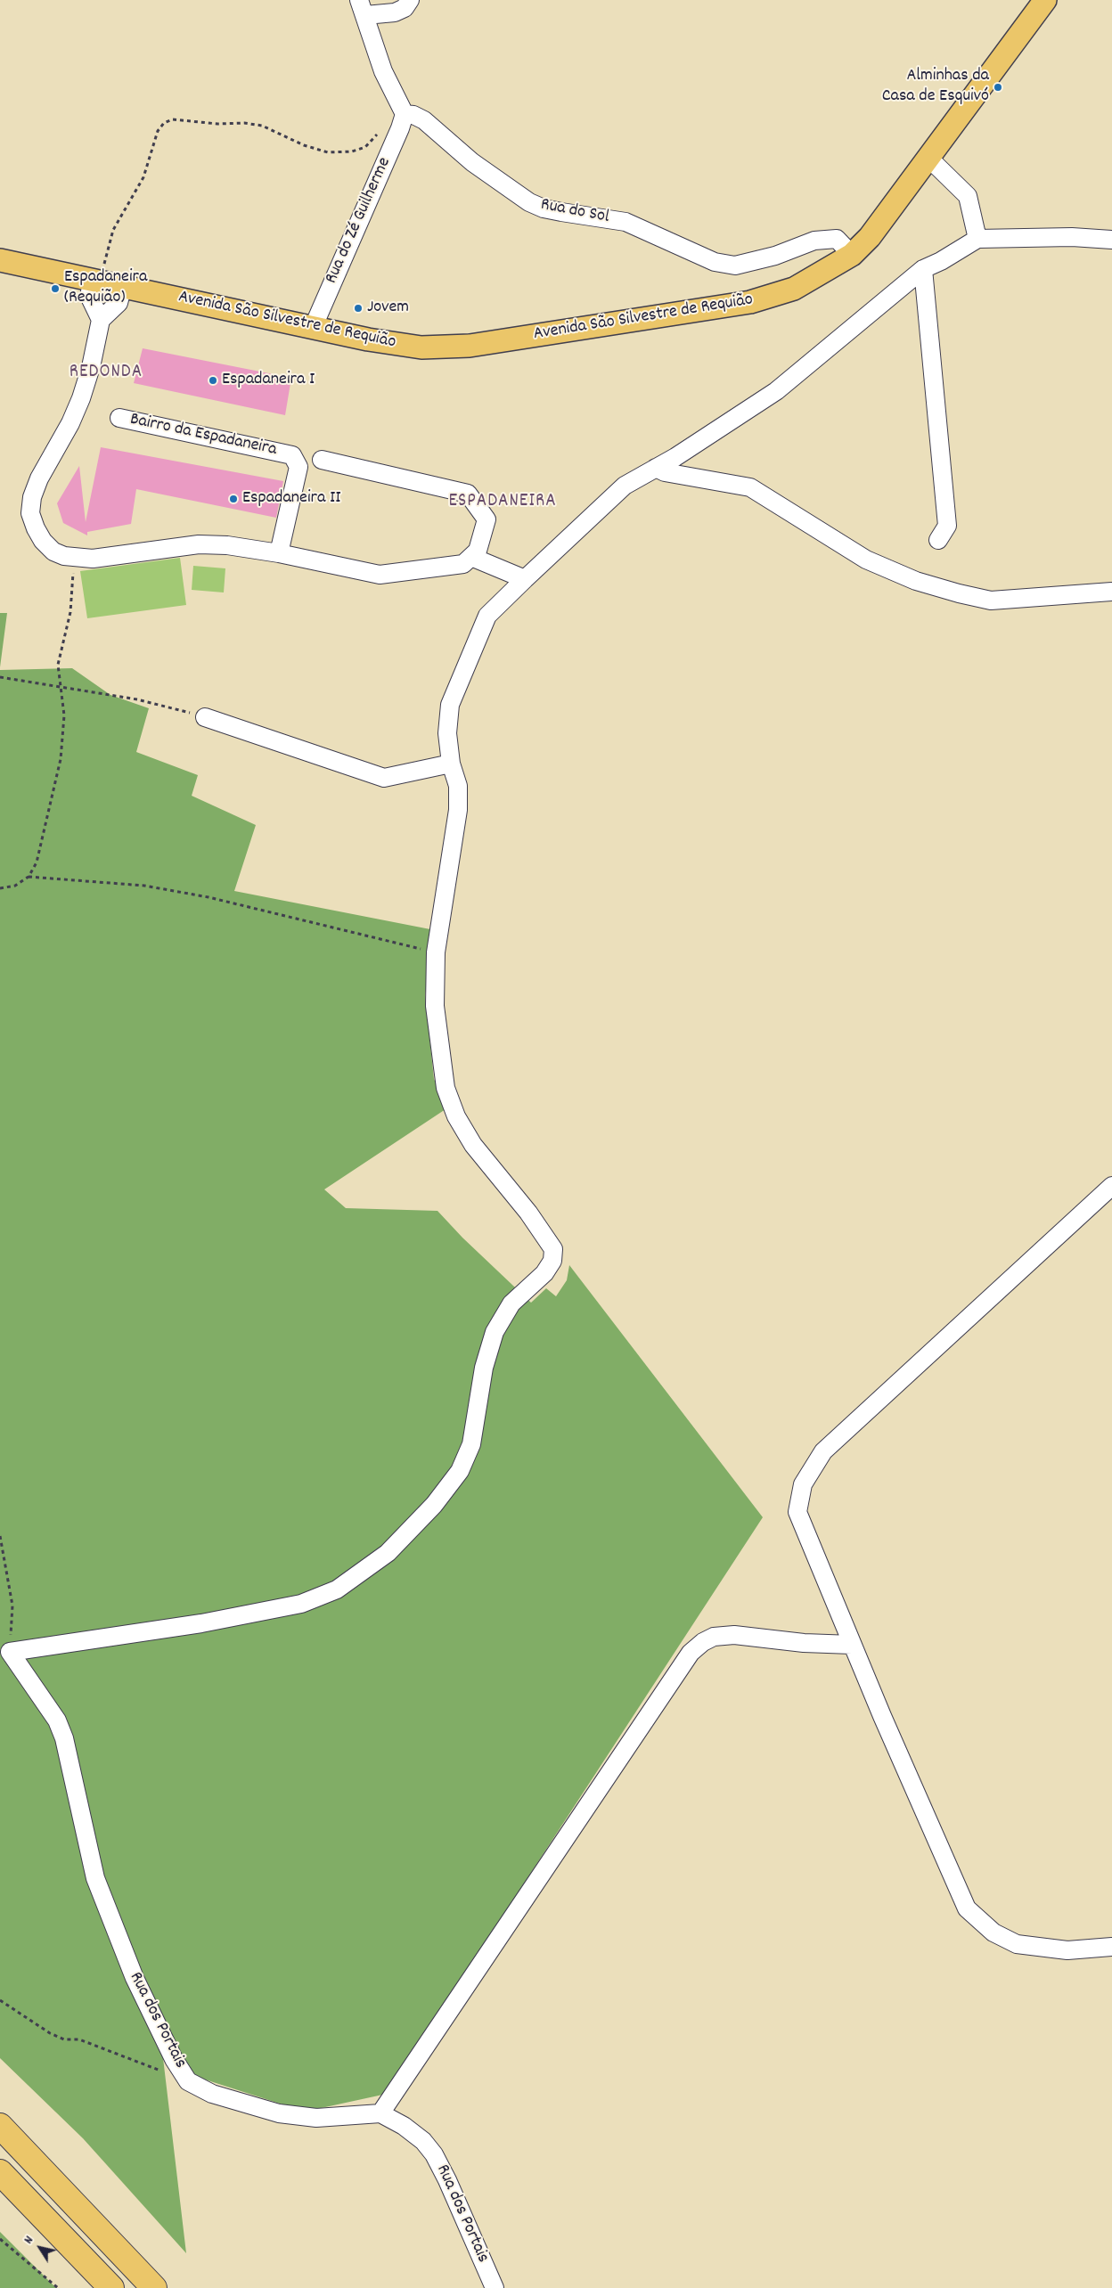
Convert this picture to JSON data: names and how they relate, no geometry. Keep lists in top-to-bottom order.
{
  "streets": {
    "main road": ["Avenida São Silvestre de Requião"],
    "street": [
      "Rua do Sol",
      "Rua do Zé Guilherme",
      "Bairro da Espadaneira",
      "Rua dos Portais"
    ]
  },
  "crossings": [
    ["Rua do Sol", "Rua do Zé Guilherme"],
    ["Rua do Sol", "Avenida São Silvestre de Requião"],
    ["Rua do Zé Guilherme", "Avenida São Silvestre de Requião"]
  ],
  "districts": ["REDONDA", "ESPADANEIRA"],
  "places": [
    "Alminhas da Casa de Esquivó",
    "Espadaneira (Requião)",
    "Jovem",
    "Espadaneira I",
    "Espadaneira II"
  ],
  "north": "top left"
}
